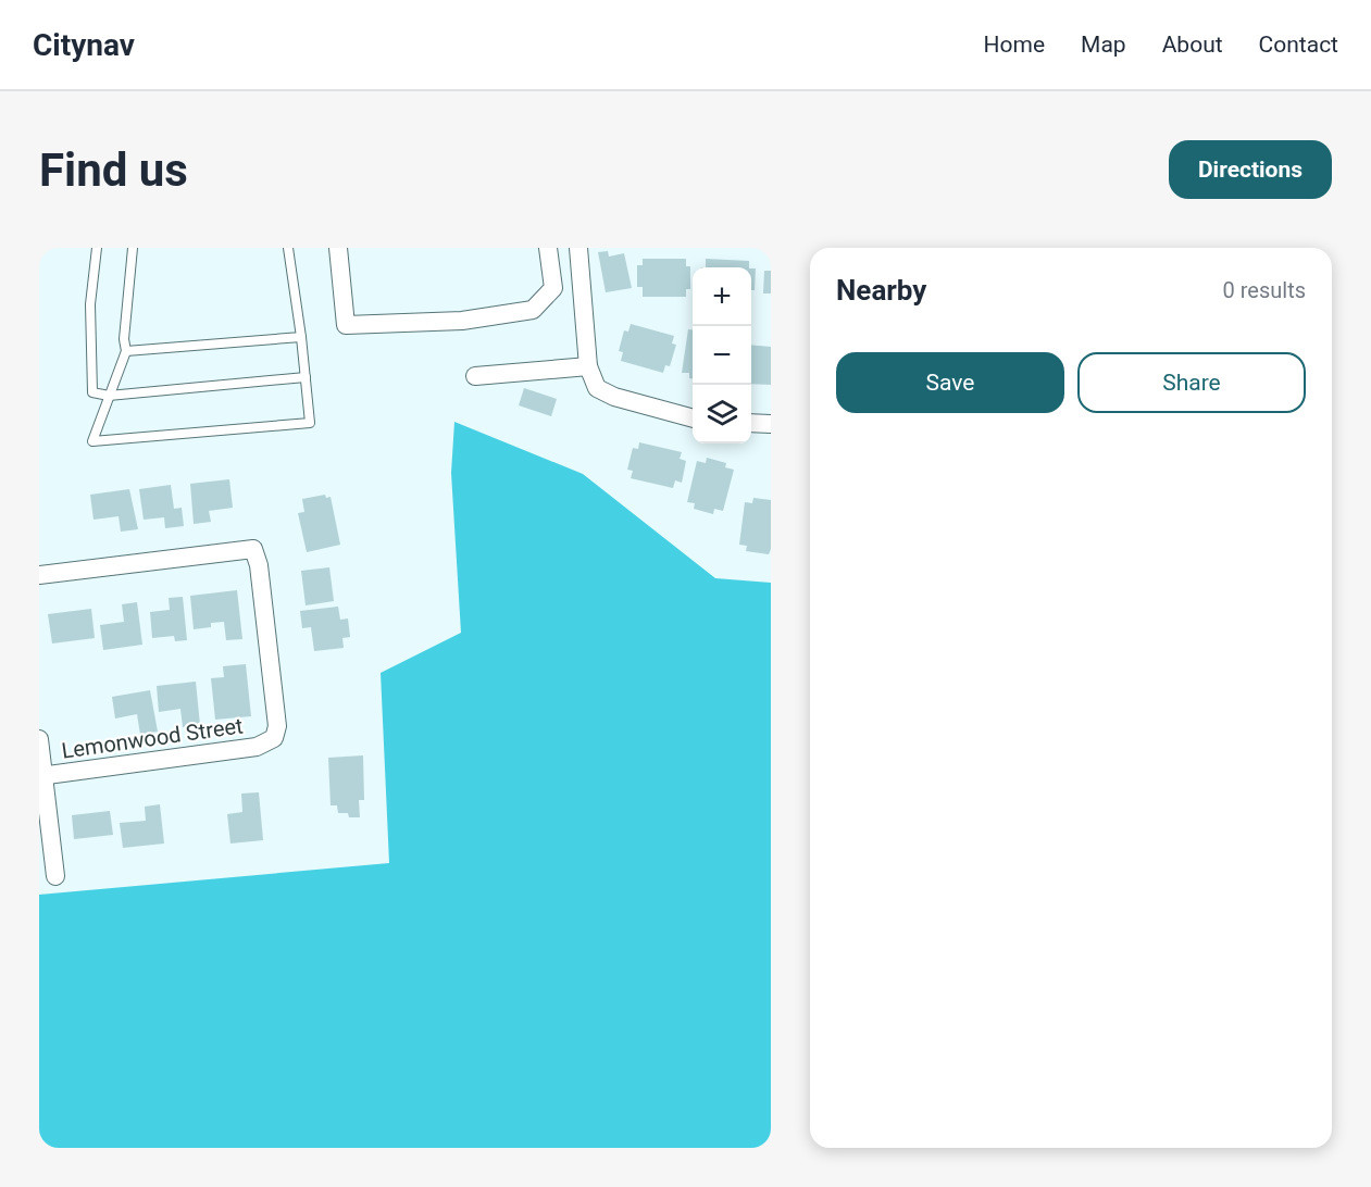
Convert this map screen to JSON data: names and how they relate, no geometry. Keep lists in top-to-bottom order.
{
  "streets": {
    "street": ["Lemonwood Street"]
  },
  "page": {
    "header": "Citynav",
    "nav": [
      "Home",
      "Map",
      "About",
      "Contact"
    ],
    "buttons": [
      "Directions",
      ["Save", "Share"]
    ],
    "title": "Find us",
    "heading": ["Nearby", "0 results"],
    "map_buttons": ["+", "−"]
  }
}
